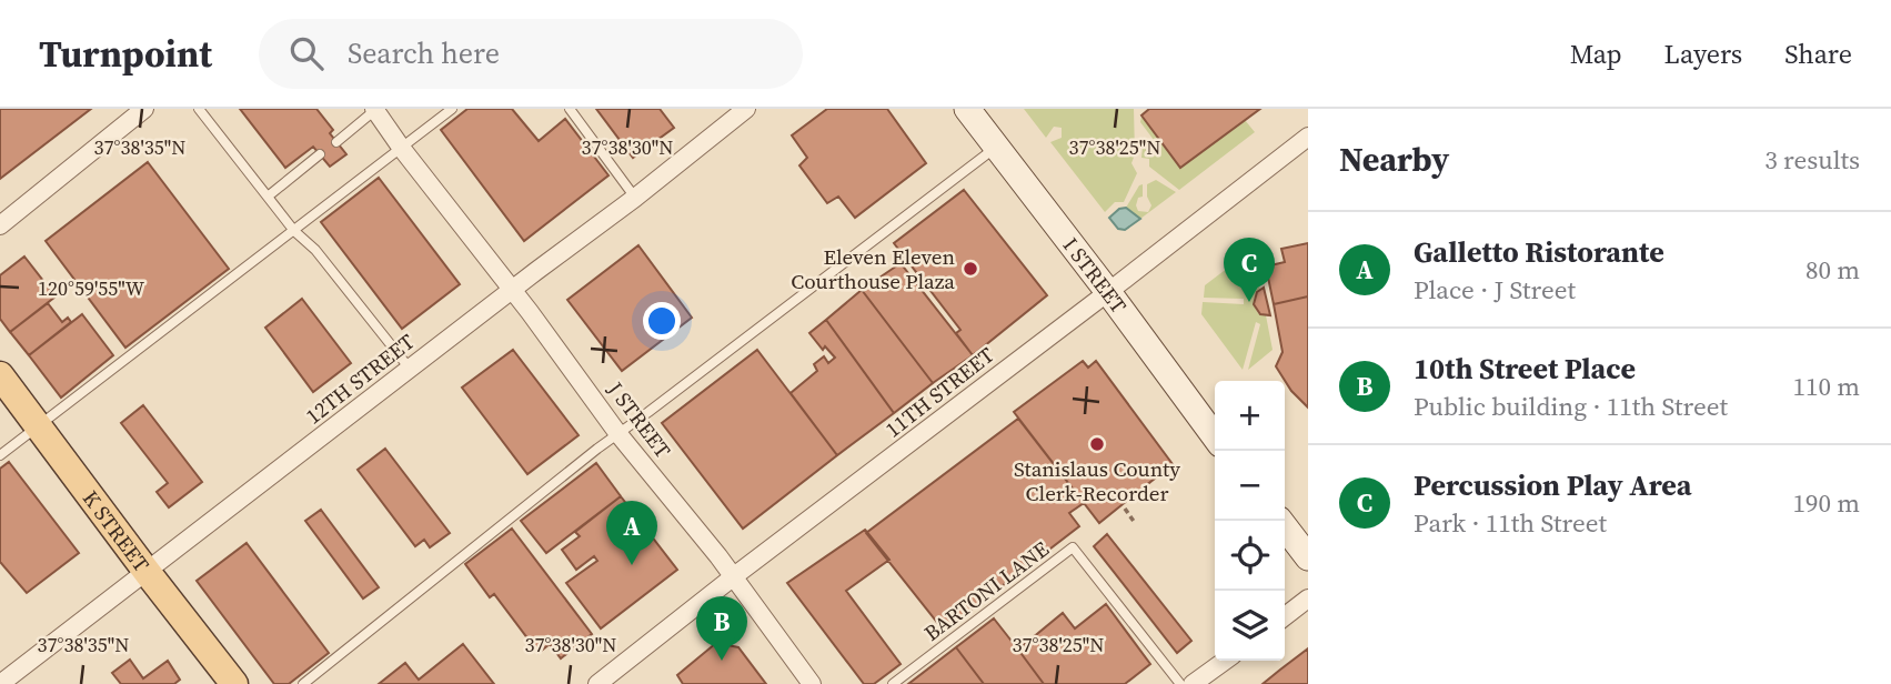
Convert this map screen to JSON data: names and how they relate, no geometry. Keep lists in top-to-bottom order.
{
  "streets": {
    "main road": ["K STREET"],
    "street": [
      "I STREET",
      "12TH STREET",
      "11TH STREET",
      "J STREET"
    ],
    "lane": ["BARTONI LANE"]
  },
  "crossings": [
    ["I STREET", "11TH STREET"],
    ["12TH STREET", "J STREET"],
    ["12TH STREET", "K STREET"],
    ["11TH STREET", "J STREET"]
  ],
  "places": ["Eleven Eleven Courthouse Plaza", "Stanislaus County Clerk-Recorder"],
  "page": {
    "header": "Turnpoint",
    "search": "Search here",
    "nav": ["Map", "Layers", "Share"],
    "heading": ["Nearby", "3 results"],
    "list": [
      {
        "mark": "A",
        "name": "Galletto Ristorante",
        "note": "Place · J Street",
        "value": "80 m"
      },
      {
        "mark": "B",
        "name": "10th Street Place",
        "note": "Public building · 11th Street",
        "value": "110 m"
      },
      {
        "mark": "C",
        "name": "Percussion Play Area",
        "note": "Park · 11th Street",
        "value": "190 m"
      }
    ],
    "pins": ["C", "A", "B"],
    "map_buttons": ["+", "−"]
  },
  "coordinates": [
    "37°38'35\"N",
    "37°38'30\"N",
    "37°38'25\"N",
    "120°59'55\"W"
  ]
}
